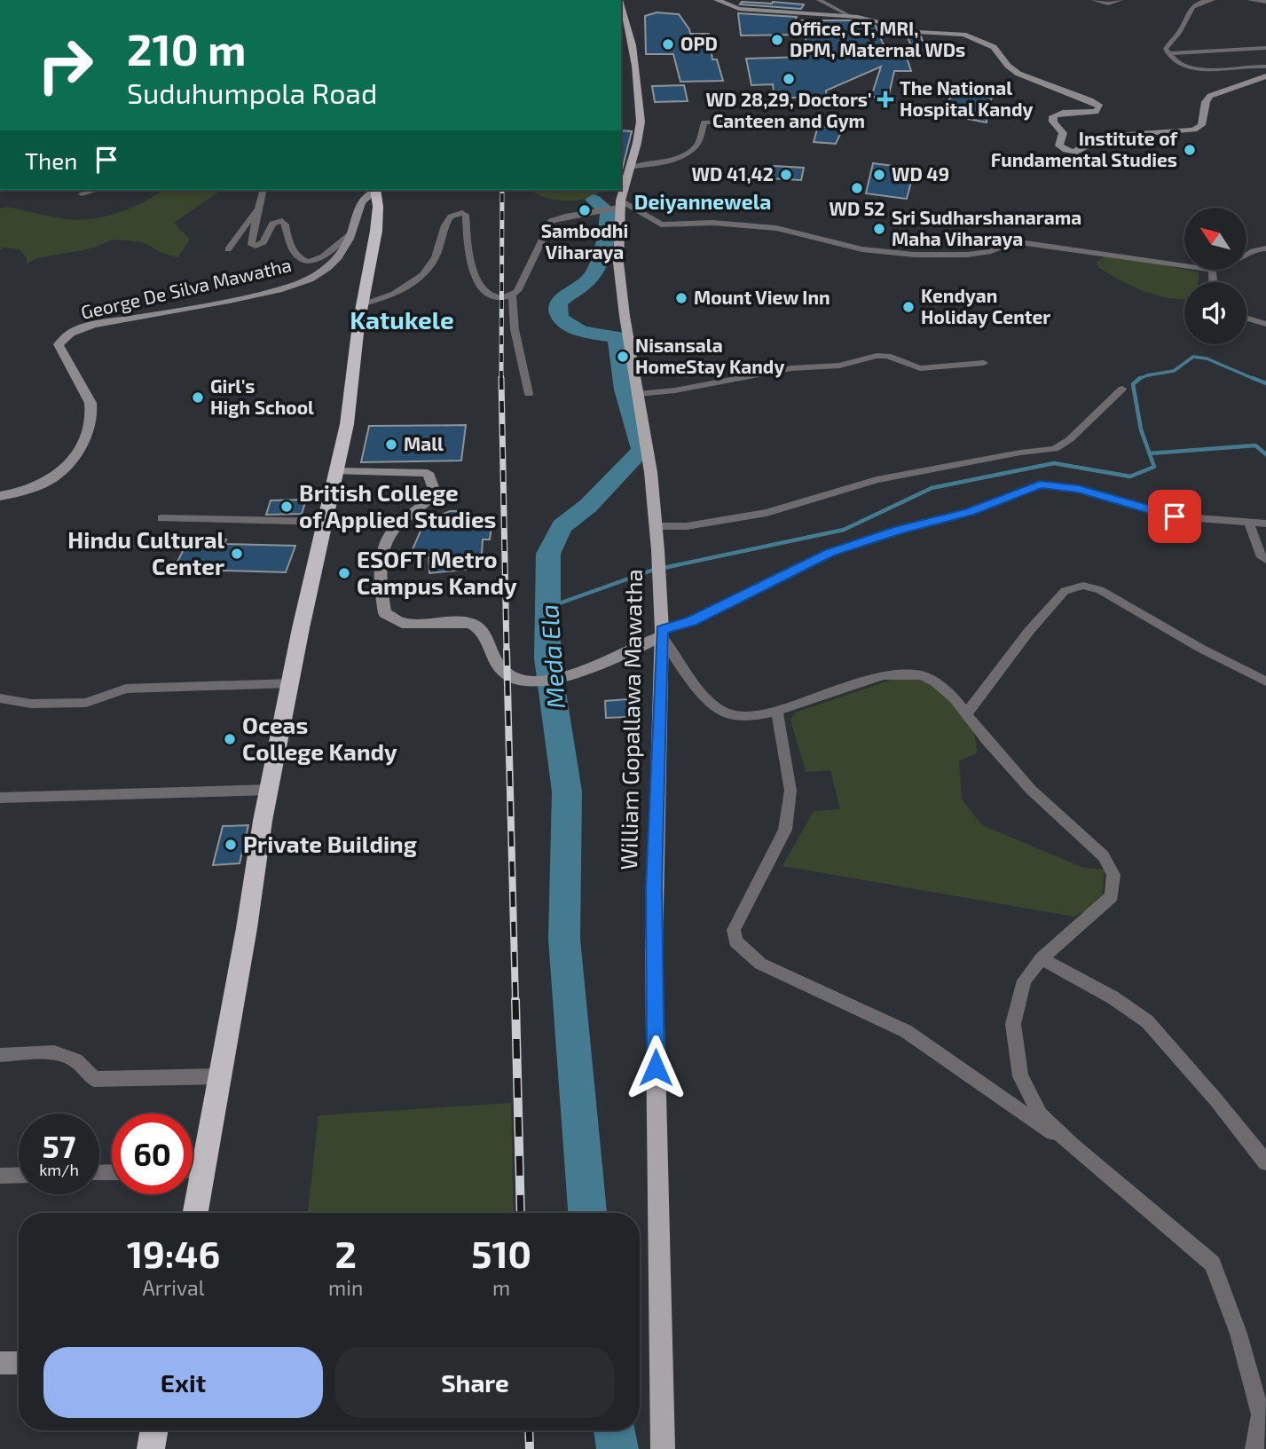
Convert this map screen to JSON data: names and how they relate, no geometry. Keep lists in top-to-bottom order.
{
  "streets": {
    "main road": ["William Gopallawa Mawatha"],
    "street": ["George De Silva Mawatha"]
  },
  "districts": ["Deiyannewela", "Katukele"],
  "water": ["Meda Ela"],
  "places": {
    "other": [
      "Office, CT, MRI, DPM, Maternal WDs",
      "OPD",
      "WD 28,29, Doctors' Canteen and Gym",
      "Institute of Fundamental Studies",
      "WD 41,42",
      "WD 49",
      "WD 52",
      "Sambodhi Viharaya",
      "Sri Sudharshanarama Maha Viharaya",
      "Mount View Inn",
      "Kendyan Holiday Center",
      "Nisansala HomeStay Kandy",
      "Girl's High School",
      "Mall",
      "British College of Applied Studies",
      "Hindu Cultural Center",
      "ESOFT Metro Campus Kandy",
      "Oceas College Kandy",
      "Private Building"
    ],
    "health": ["The National Hospital Kandy"]
  },
  "north": "top left",
  "page": {
    "turn": ["210 m", "Suduhumpola Road"],
    "then": "Then",
    "speed": "57 km/h",
    "limit": "60",
    "eta": [
      "19:46",
      "Arrival",
      "2",
      "min",
      "510",
      "m"
    ],
    "buttons": ["Exit", "Share"]
  }
}
